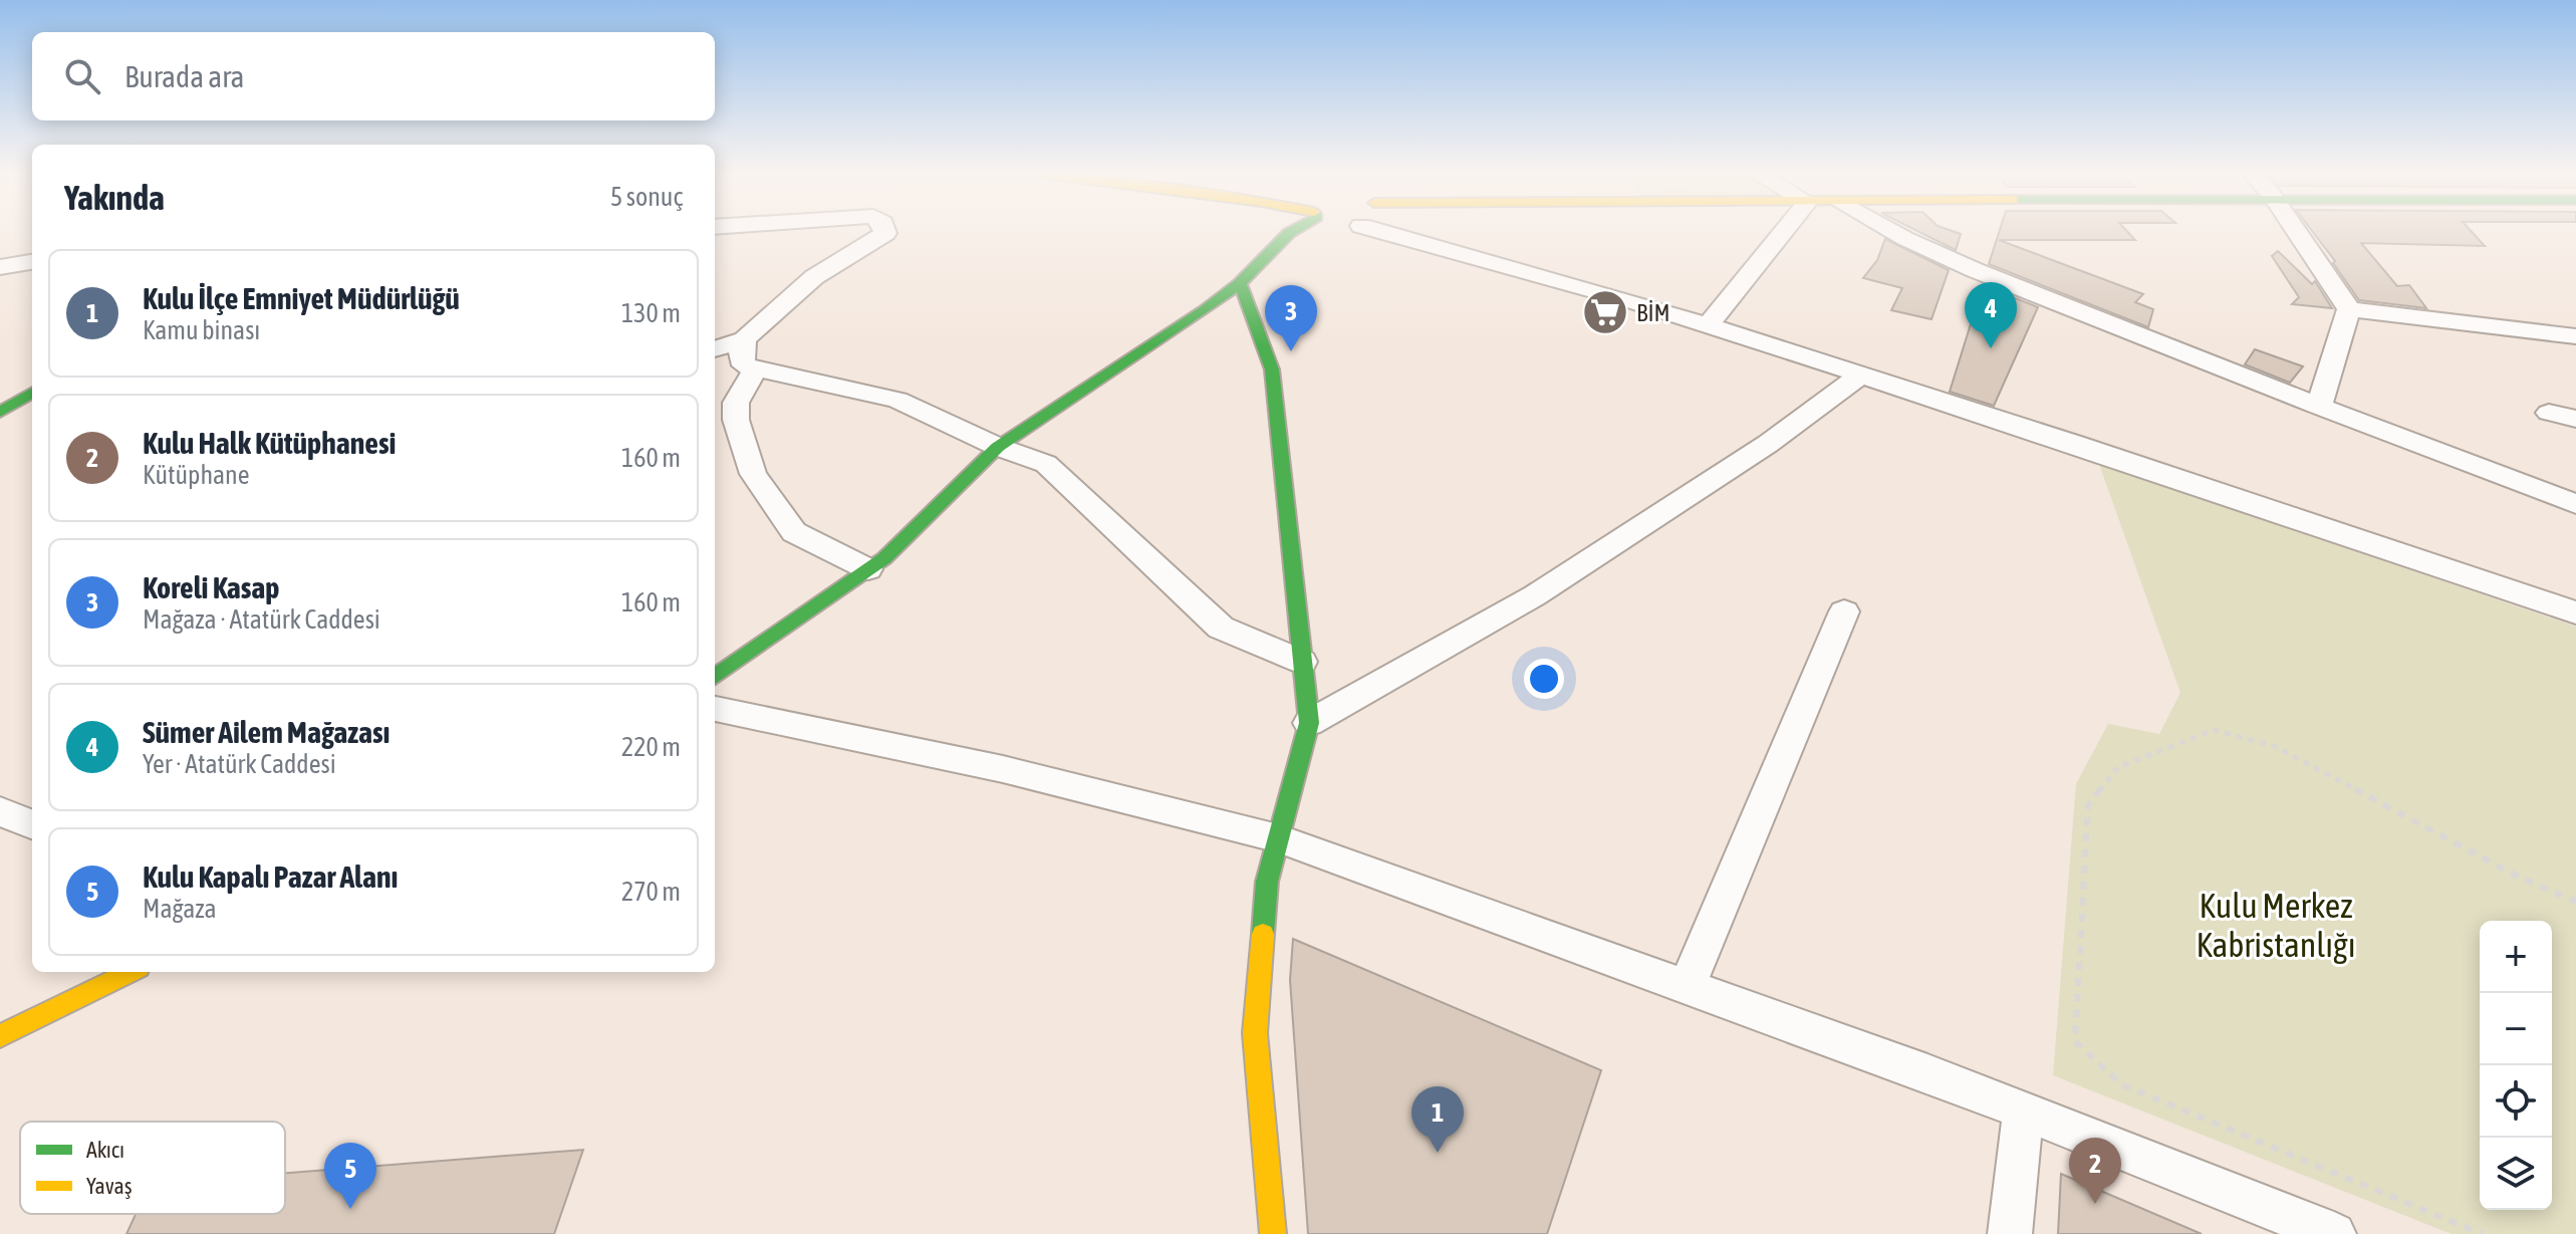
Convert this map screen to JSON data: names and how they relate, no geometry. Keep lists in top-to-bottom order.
{
  "parks": ["Kulu Merkez Kabristanlığı"],
  "places": {
    "supermarket": ["BİM"]
  },
  "legend": ["Akıcı", "Yavaş"],
  "page": {
    "search": "Burada ara",
    "heading": ["Yakında", "5 sonuç"],
    "list": [
      {
        "mark": "1",
        "name": "Kulu İlçe Emniyet Müdürlüğü",
        "note": "Kamu binası",
        "value": "130 m"
      },
      {
        "mark": "2",
        "name": "Kulu Halk Kütüphanesi",
        "note": "Kütüphane",
        "value": "160 m"
      },
      {
        "mark": "3",
        "name": "Koreli Kasap",
        "note": "Mağaza · Atatürk Caddesi",
        "value": "160 m"
      },
      {
        "mark": "4",
        "name": "Sümer Ailem Mağazası",
        "note": "Yer · Atatürk Caddesi",
        "value": "220 m"
      },
      {
        "mark": "5",
        "name": "Kulu Kapalı Pazar Alanı",
        "note": "Mağaza",
        "value": "270 m"
      }
    ],
    "pins": [
      "4",
      "3",
      "1",
      "2",
      "5"
    ],
    "map_buttons": ["+", "−"]
  }
}
